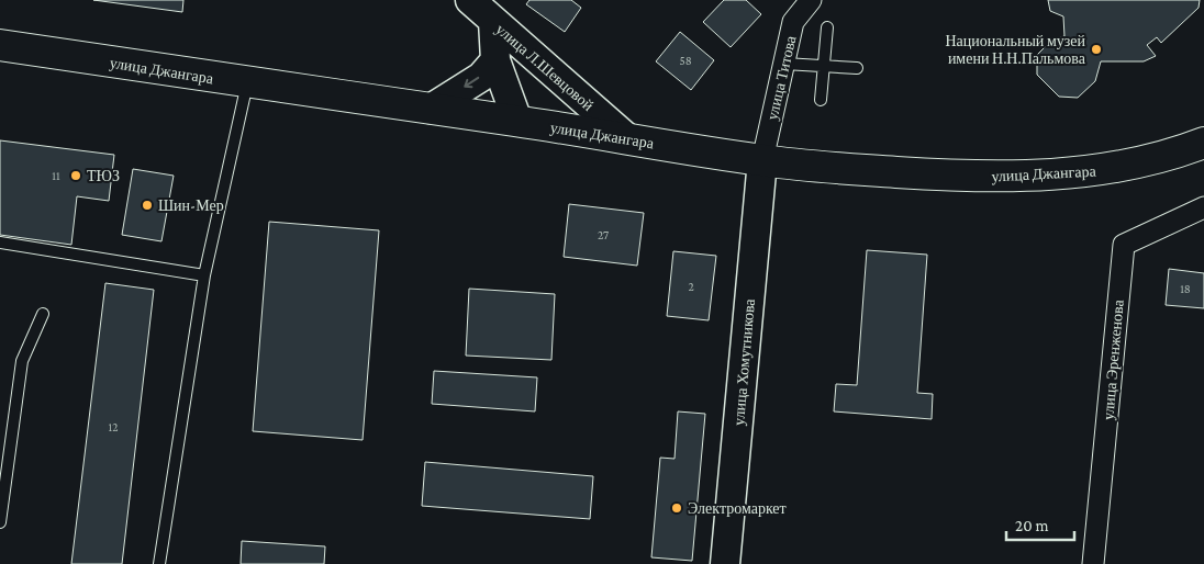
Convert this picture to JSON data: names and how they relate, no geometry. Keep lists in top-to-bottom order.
{
  "streets": {
    "main road": ["улица Джангара"],
    "street": [
      "улица Л.Шевцовой",
      "улица Титова",
      "улица Эренженова",
      "улица Хомутникова"
    ]
  },
  "crossings": [
    ["улица Л.Шевцовой", "улица Джангара"],
    ["улица Джангара", "улица Титова"],
    ["улица Джангара", "улица Хомутникова"],
    ["улица Титова", "улица Хомутникова"]
  ],
  "places": [
    "Национальный музей имени Н.Н.Пальмова",
    "ТЮЗ",
    "Шин-Мер",
    "Электромаркет"
  ],
  "house_numbers": [
    "58",
    "11",
    "27",
    "2",
    "18",
    "12"
  ],
  "scale_bar": "20 m"
}
